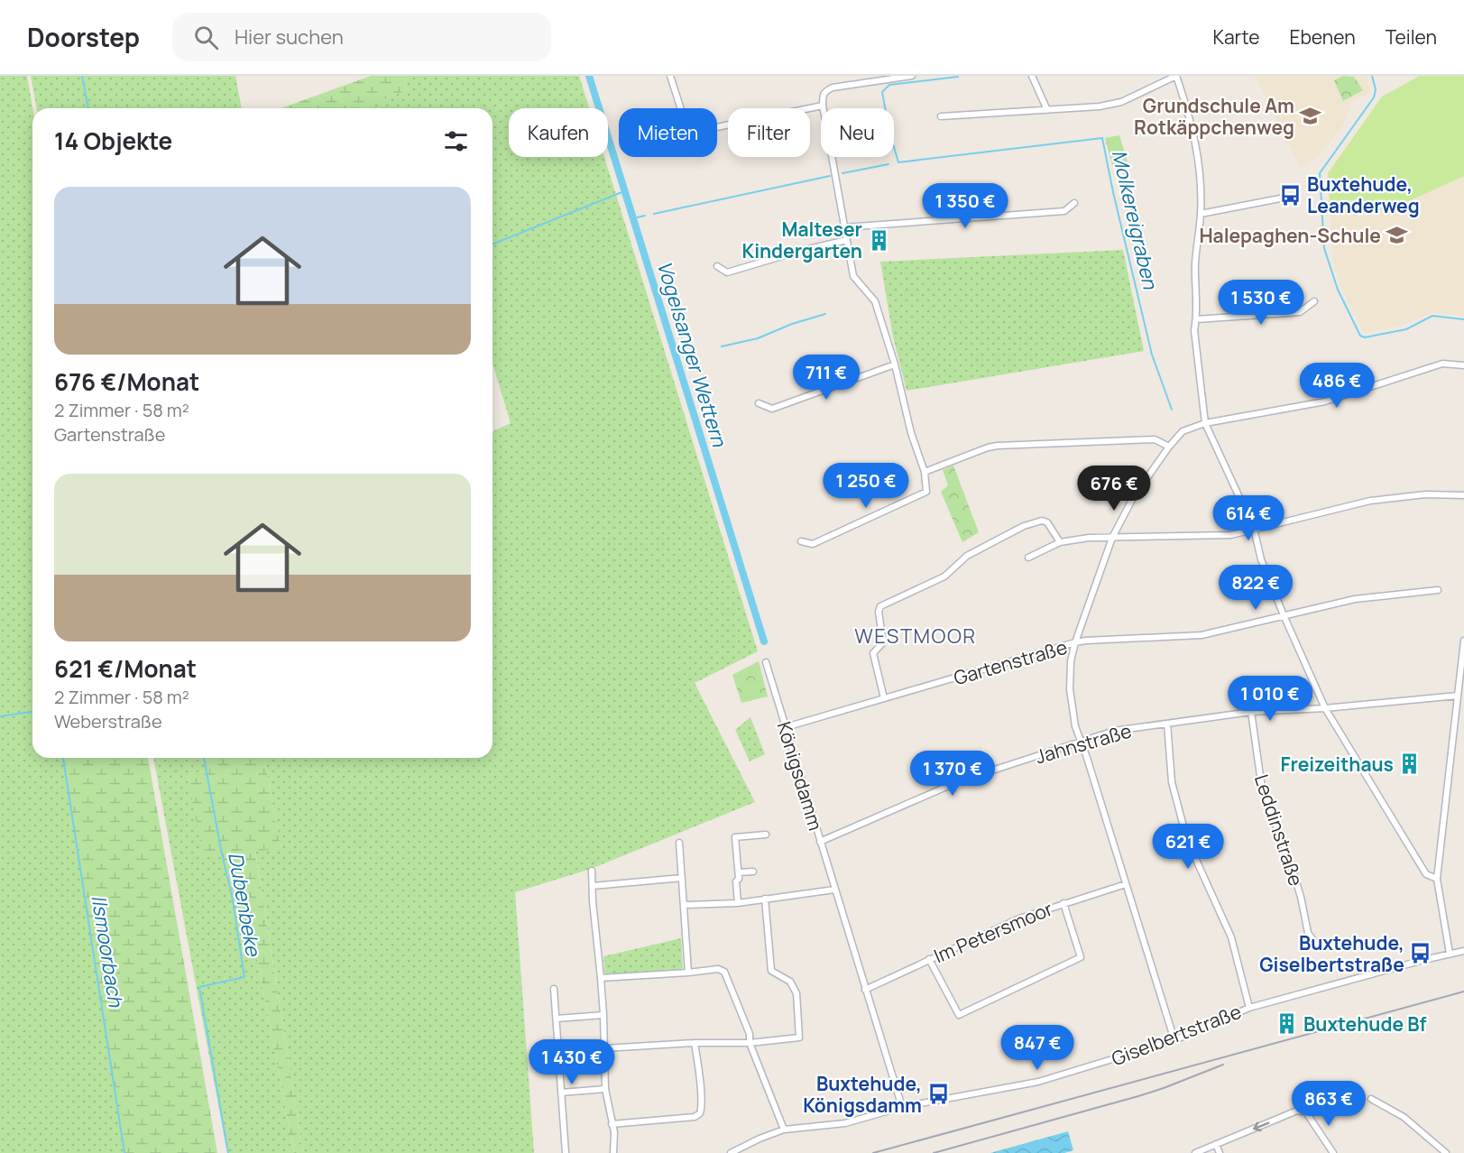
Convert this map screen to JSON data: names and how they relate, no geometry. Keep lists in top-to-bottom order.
{
  "streets": {
    "street": [
      "Gartenstraße",
      "Jahnstraße",
      "Königsdamm",
      "Leddinstraße",
      "Im Petersmoor",
      "Giselbertstraße"
    ]
  },
  "crossings": [
    ["Gartenstraße", "Königsdamm"],
    ["Jahnstraße", "Königsdamm"],
    ["Jahnstraße", "Leddinstraße"],
    ["Königsdamm", "Im Petersmoor"],
    ["Königsdamm", "Giselbertstraße"]
  ],
  "districts": ["WESTMOOR"],
  "water": [
    "Molkereigraben",
    "Vogelsanger Wettern",
    "Dubenbeke",
    "Ilsmoorbach"
  ],
  "places": {
    "school or university": ["Grundschule Am Rotkäppchenweg", "Halepaghen-Schule"],
    "bus stop": ["Buxtehude, Leanderweg", "Buxtehude, Giselbertstraße", "Buxtehude, Königsdamm"],
    "building": ["Malteser Kindergarten", "Freizeithaus", "Buxtehude Bf"]
  },
  "page": {
    "header": "Doorstep",
    "search": "Hier suchen",
    "nav": ["Karte", "Ebenen", "Teilen"],
    "chip": [
      "Kaufen",
      "Mieten",
      "Filter",
      "Neu"
    ],
    "heading": "14 Objekte",
    "list": [
      {
        "name": "676 €/Monat",
        "note": "2 Zimmer · 58 m² · Gartenstraße"
      },
      {
        "name": "621 €/Monat",
        "note": "2 Zimmer · 58 m² · Weberstraße"
      }
    ],
    "price": [
      "1 350 €",
      "1 530 €",
      "711 €",
      "486 €",
      "1 250 €",
      "676 €",
      "614 €",
      "822 €",
      "1 010 €",
      "1 370 €",
      "621 €",
      "847 €",
      "1 430 €",
      "863 €"
    ]
  }
}
